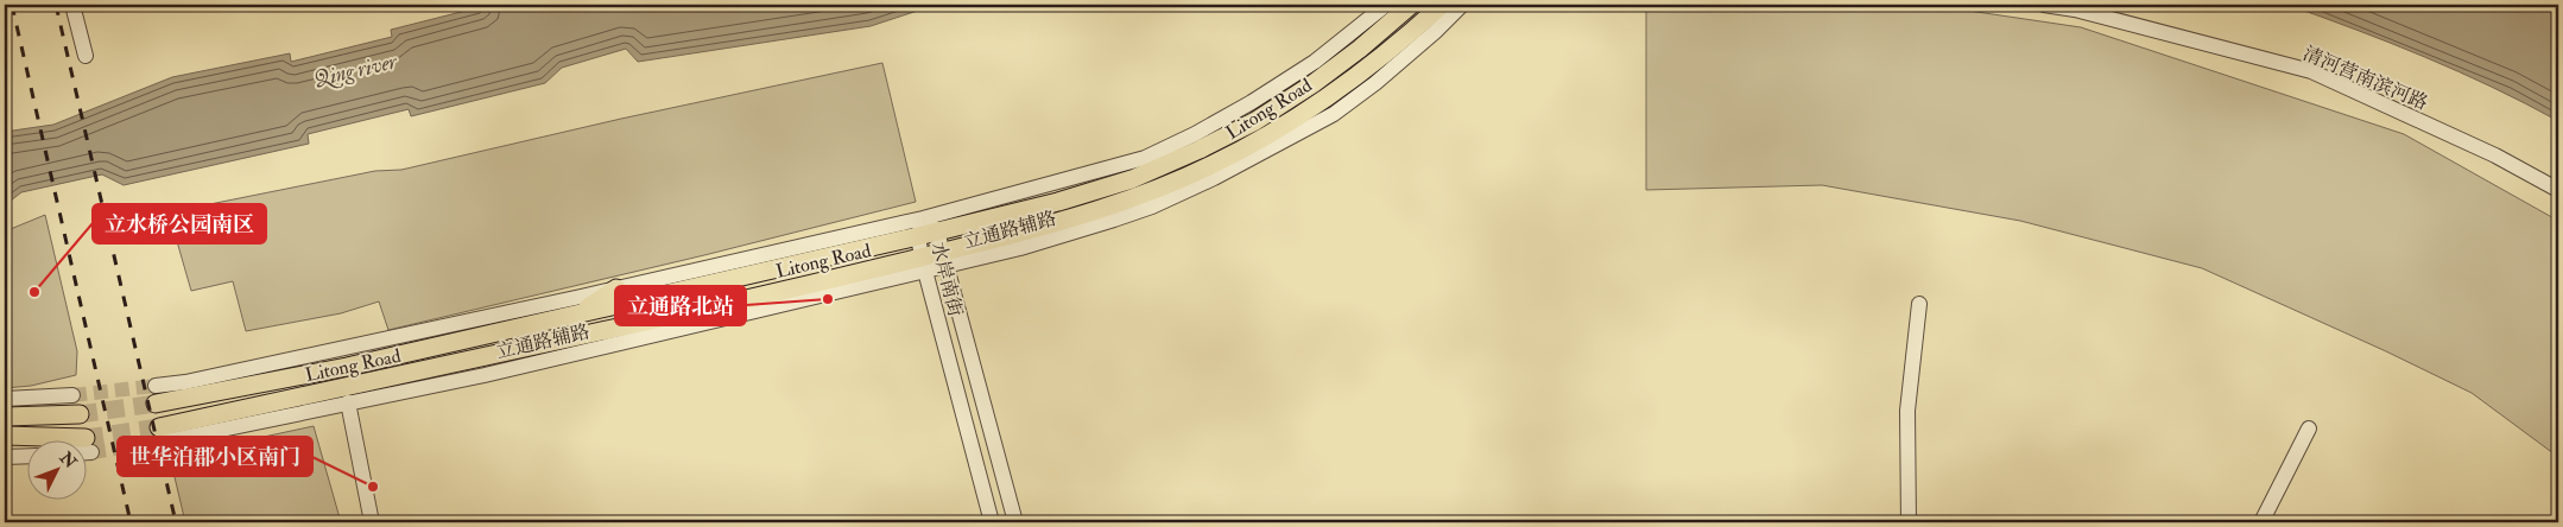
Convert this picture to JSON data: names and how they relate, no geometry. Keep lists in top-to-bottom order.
{
  "streets": {
    "main road": ["Litong Road"],
    "street": ["清河营南滨河路", "立通路辅路", "水岸南街"]
  },
  "crossings": [
    ["Litong Road", "立通路辅路"],
    ["Litong Road", "水岸南街"],
    ["立通路辅路", "水岸南街"]
  ],
  "water": ["Qing river"],
  "places": ["立水桥公园南区", "立通路北站", "世华泊郡小区南门"],
  "north": "top right"
}
